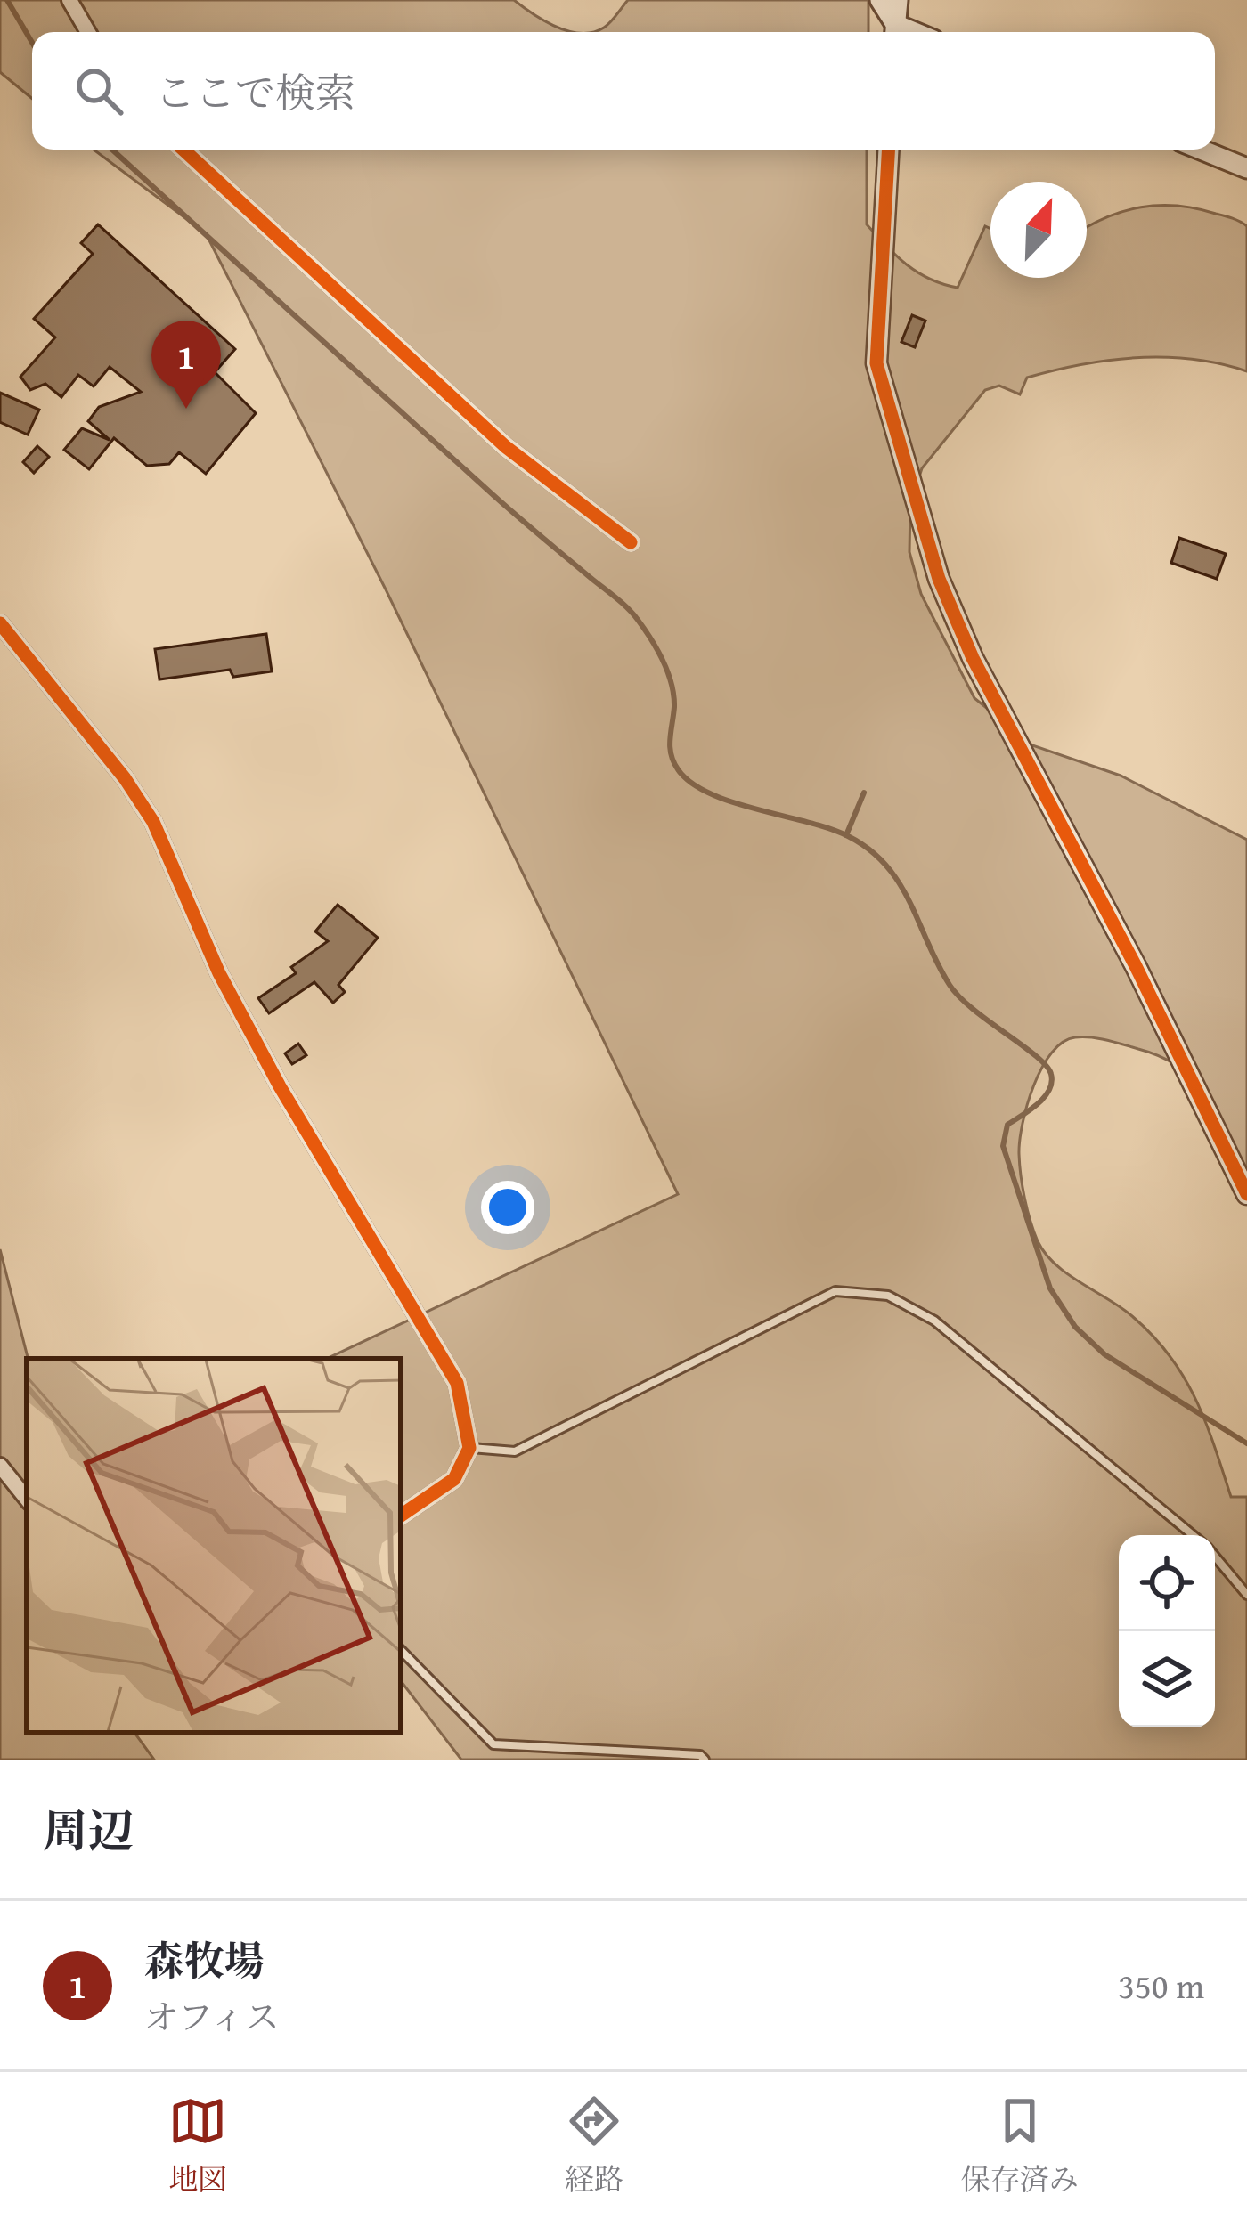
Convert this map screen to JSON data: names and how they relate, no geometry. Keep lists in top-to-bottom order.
{
  "north": "top right",
  "page": {
    "search": "ここで検索",
    "pins": "1",
    "heading": "周辺",
    "list": [
      {
        "mark": "1",
        "name": "森牧場",
        "note": "オフィス",
        "value": "350 m"
      }
    ],
    "nav": ["地図", "経路", "保存済み"]
  }
}
